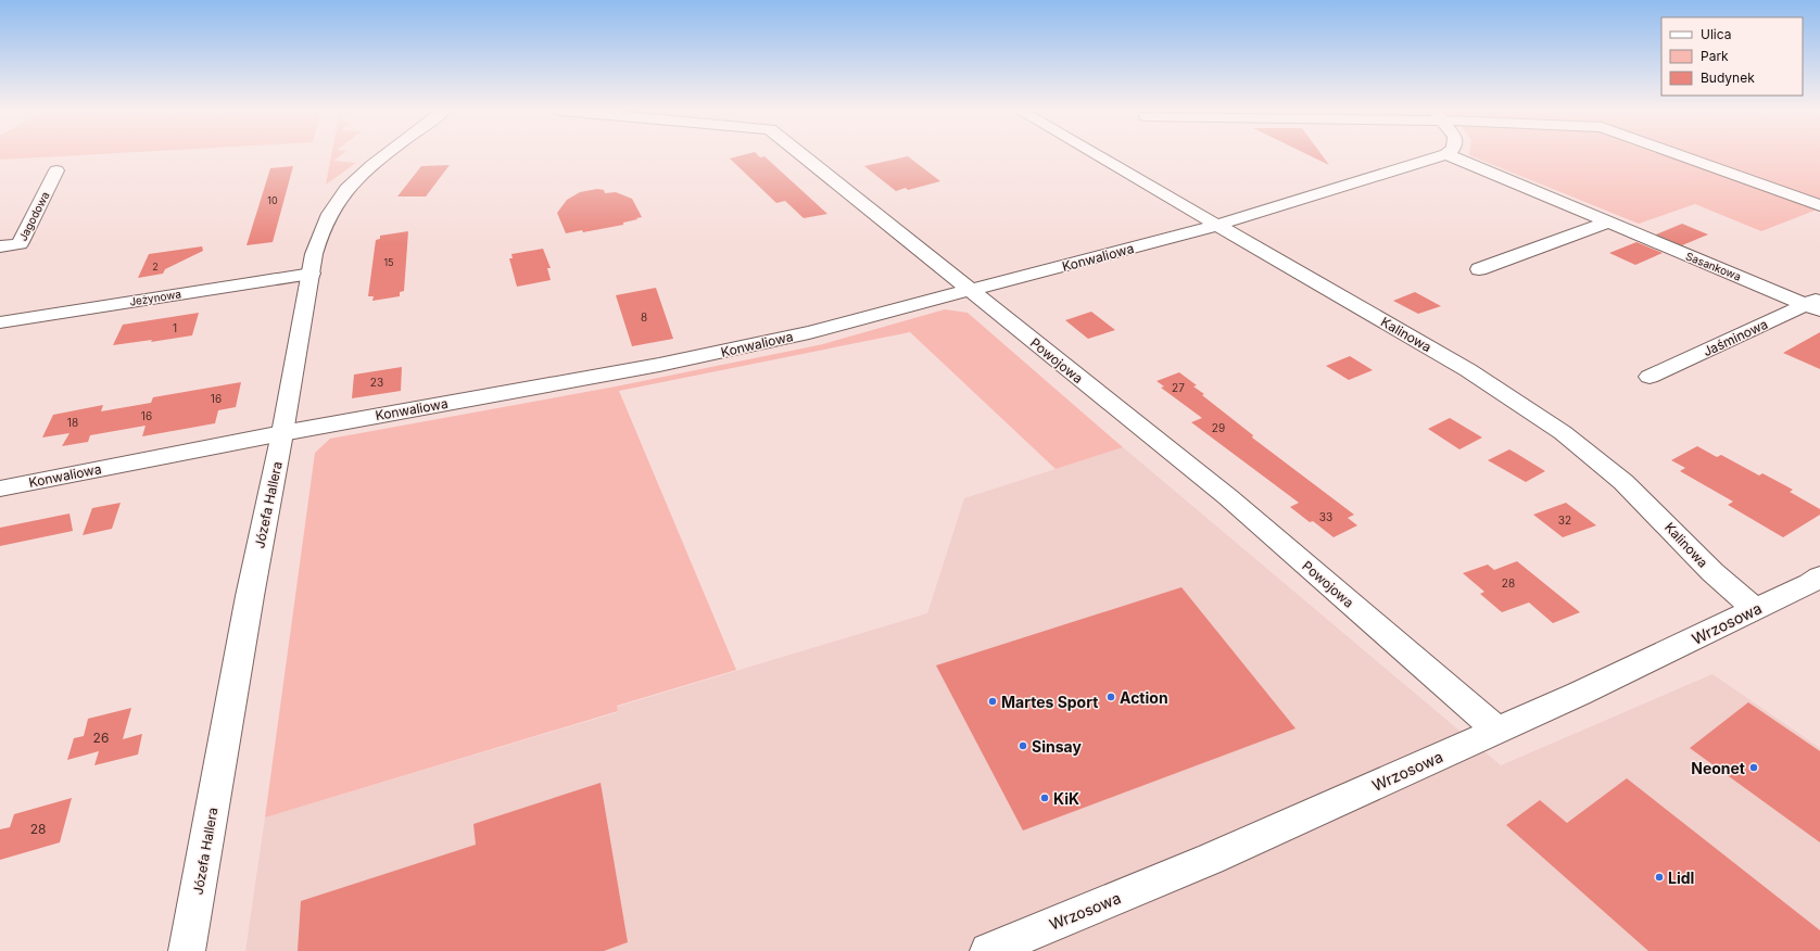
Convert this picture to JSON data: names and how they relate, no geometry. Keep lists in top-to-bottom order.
{
  "streets": {
    "street": [
      "Jagodowa",
      "Konwaliowa",
      "Sasankowa",
      "Jeżynowa",
      "Kalinowa",
      "Jaśminowa",
      "Powojowa",
      "Józefa Hallera",
      "Wrzosowa"
    ]
  },
  "crossings": [
    ["Konwaliowa", "Kalinowa"],
    ["Konwaliowa", "Powojowa"],
    ["Konwaliowa", "Józefa Hallera"],
    ["Sasankowa", "Jaśminowa"],
    ["Jeżynowa", "Józefa Hallera"],
    ["Kalinowa", "Wrzosowa"],
    ["Powojowa", "Wrzosowa"]
  ],
  "places": [
    "Action",
    "Martes Sport",
    "Sinsay",
    "Neonet",
    "KiK",
    "Lidl"
  ],
  "house_numbers": [
    "10",
    "15",
    "2",
    "8",
    "1",
    "23",
    "27",
    "16",
    "16",
    "18",
    "29",
    "33",
    "32",
    "28",
    "26",
    "28"
  ],
  "legend": ["Ulica", "Park", "Budynek"]
}
